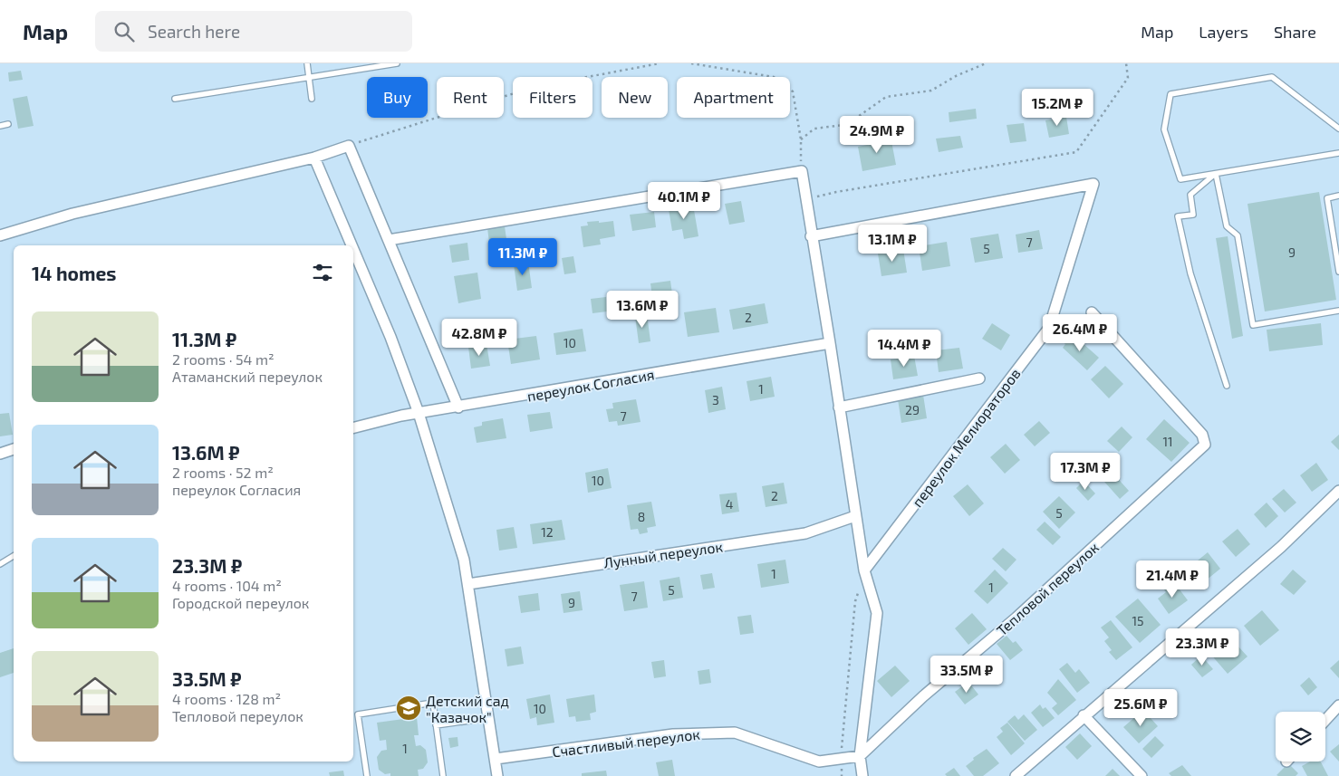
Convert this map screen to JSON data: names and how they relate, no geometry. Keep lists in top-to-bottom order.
{
  "streets": {
    "street": [
      "переулок Согласия",
      "переулок Мелиораторов",
      "Лунный переулок",
      "Тепловой переулок",
      "Счастливый переулок"
    ]
  },
  "crossings": [
    ["Тепловой переулок", "Счастливый переулок"]
  ],
  "places": {
    "school or university": ["Детский сад \"Казачок\""]
  },
  "house_numbers": [
    "7",
    "5",
    "9",
    "2",
    "10",
    "1",
    "3",
    "29",
    "7",
    "11",
    "10",
    "2",
    "4",
    "5",
    "8",
    "12",
    "1",
    "1",
    "5",
    "7",
    "9",
    "15",
    "10",
    "1"
  ],
  "page": {
    "header": "Map",
    "search": "Search here",
    "nav": ["Map", "Layers", "Share"],
    "chip": [
      "Buy",
      "Rent",
      "Filters",
      "New",
      "Apartment"
    ],
    "price": [
      "15.2M ₽",
      "24.9M ₽",
      "40.1M ₽",
      "13.1M ₽",
      "11.3M ₽",
      "13.6M ₽",
      "26.4M ₽",
      "42.8M ₽",
      "14.4M ₽",
      "17.3M ₽",
      "21.4M ₽",
      "23.3M ₽",
      "33.5M ₽",
      "25.6M ₽"
    ],
    "heading": "14 homes",
    "list": [
      {
        "name": "11.3M ₽",
        "note": "2 rooms · 54 m² · Атаманский переулок"
      },
      {
        "name": "13.6M ₽",
        "note": "2 rooms · 52 m² · переулок Согласия"
      },
      {
        "name": "23.3M ₽",
        "note": "4 rooms · 104 m² · Городской переулок"
      },
      {
        "name": "33.5M ₽",
        "note": "4 rooms · 128 m² · Тепловой переулок"
      }
    ]
  }
}
